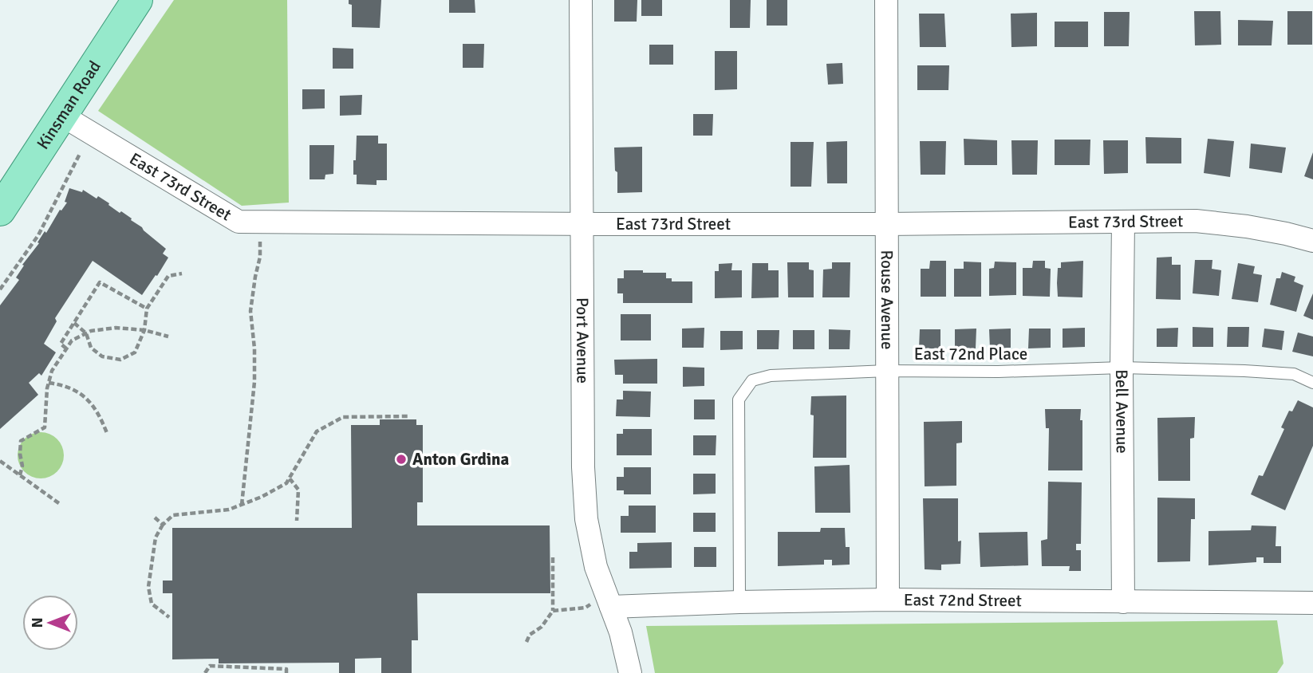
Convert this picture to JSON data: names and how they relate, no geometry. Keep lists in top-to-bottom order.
{
  "streets": {
    "main road": ["Kinsman Road"],
    "street": [
      "East 73rd Street",
      "Rouse Avenue",
      "Port Avenue",
      "Bell Avenue",
      "East 72nd Street"
    ],
    "lane": ["East 72nd Place"]
  },
  "crossings": [
    ["Kinsman Road", "East 73rd Street"],
    ["East 73rd Street", "Rouse Avenue"],
    ["East 73rd Street", "Port Avenue"],
    ["East 73rd Street", "Bell Avenue"],
    ["Rouse Avenue", "East 72nd Place"],
    ["Rouse Avenue", "East 72nd Street"],
    ["Port Avenue", "East 72nd Street"],
    ["East 72nd Place", "Bell Avenue"],
    ["East 72nd Place", "East 72nd Street"],
    ["Bell Avenue", "East 72nd Street"]
  ],
  "places": ["Anton Grdina"],
  "north": "left"
}
